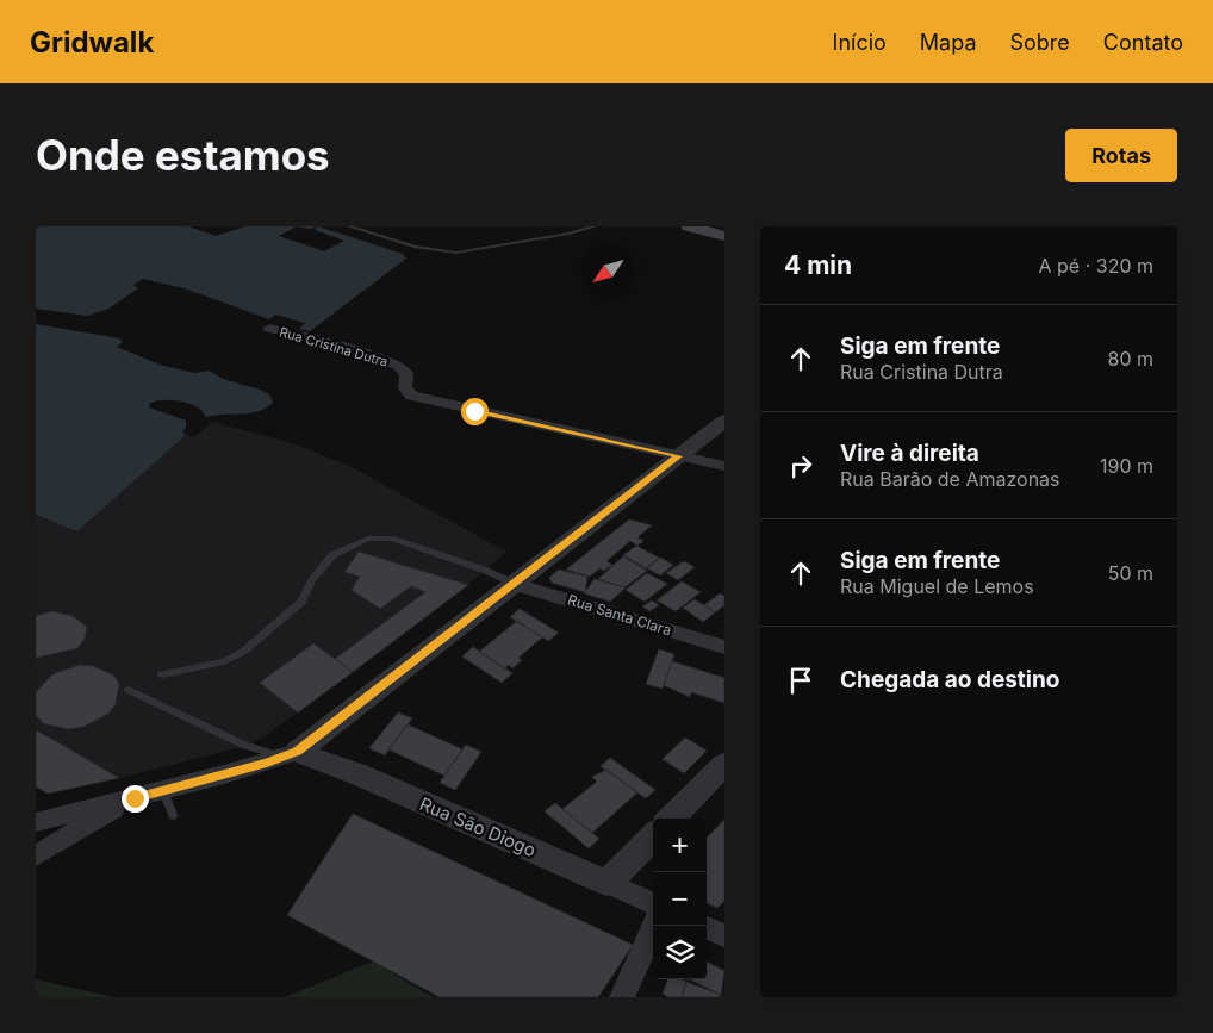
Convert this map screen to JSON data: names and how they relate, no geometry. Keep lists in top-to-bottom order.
{
  "streets": {
    "street": ["Rua Cristina Dutra", "Rua Santa Clara", "Rua São Diogo"]
  },
  "north": "bottom left",
  "page": {
    "header": "Gridwalk",
    "nav": [
      "Início",
      "Mapa",
      "Sobre",
      "Contato"
    ],
    "buttons": "Rotas",
    "title": "Onde estamos",
    "heading": ["4 min", "A pé · 320 m"],
    "list": [
      ["Siga em frente", "Rua Cristina Dutra", "80 m"],
      ["Vire à direita", "Rua Barão de Amazonas", "190 m"],
      ["Siga em frente", "Rua Miguel de Lemos", "50 m"],
      "Chegada ao destino"
    ],
    "map_buttons": ["+", "−"]
  }
}
